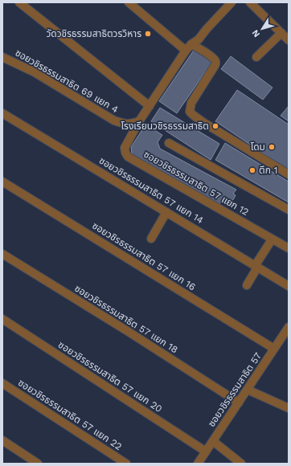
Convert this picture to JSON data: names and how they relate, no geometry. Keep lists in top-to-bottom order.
{
  "streets": {
    "street": [
      "ซอยวชิรธรรมสาธิต 69 แยก 4",
      "ซอยวชิรธรรมสาธิต 57 แยก 12",
      "ซอยวชิรธรรมสาธิต 57 แยก 14",
      "ซอยวชิรธรรมสาธิต 57 แยก 16",
      "ซอยวชิรธรรมสาธิต 57 แยก 18",
      "ซอยวชิรธรรมสาธิต 57 แยก 20",
      "ซอยวชิรธรรมสาธิต 57",
      "ซอยวชิรธรรมสาธิต 57 แยก 22"
    ]
  },
  "crossings": [
    ["ซอยวชิรธรรมสาธิต 69 แยก 4", "ซอยวชิรธรรมสาธิต 57 แยก 12"],
    ["ซอยวชิรธรรมสาธิต 57 แยก 16", "ซอยวชิรธรรมสาธิต 57"],
    ["ซอยวชิรธรรมสาธิต 57 แยก 18", "ซอยวชิรธรรมสาธิต 57"],
    ["ซอยวชิรธรรมสาธิต 57 แยก 20", "ซอยวชิรธรรมสาธิต 57"]
  ],
  "places": [
    "วัดวชิรธรรมสาธิตวรวิหาร",
    "โรงเรียนวชิรธรรมสาธิต",
    "โดม",
    "ตึก 1"
  ],
  "north": "bottom left"
}
